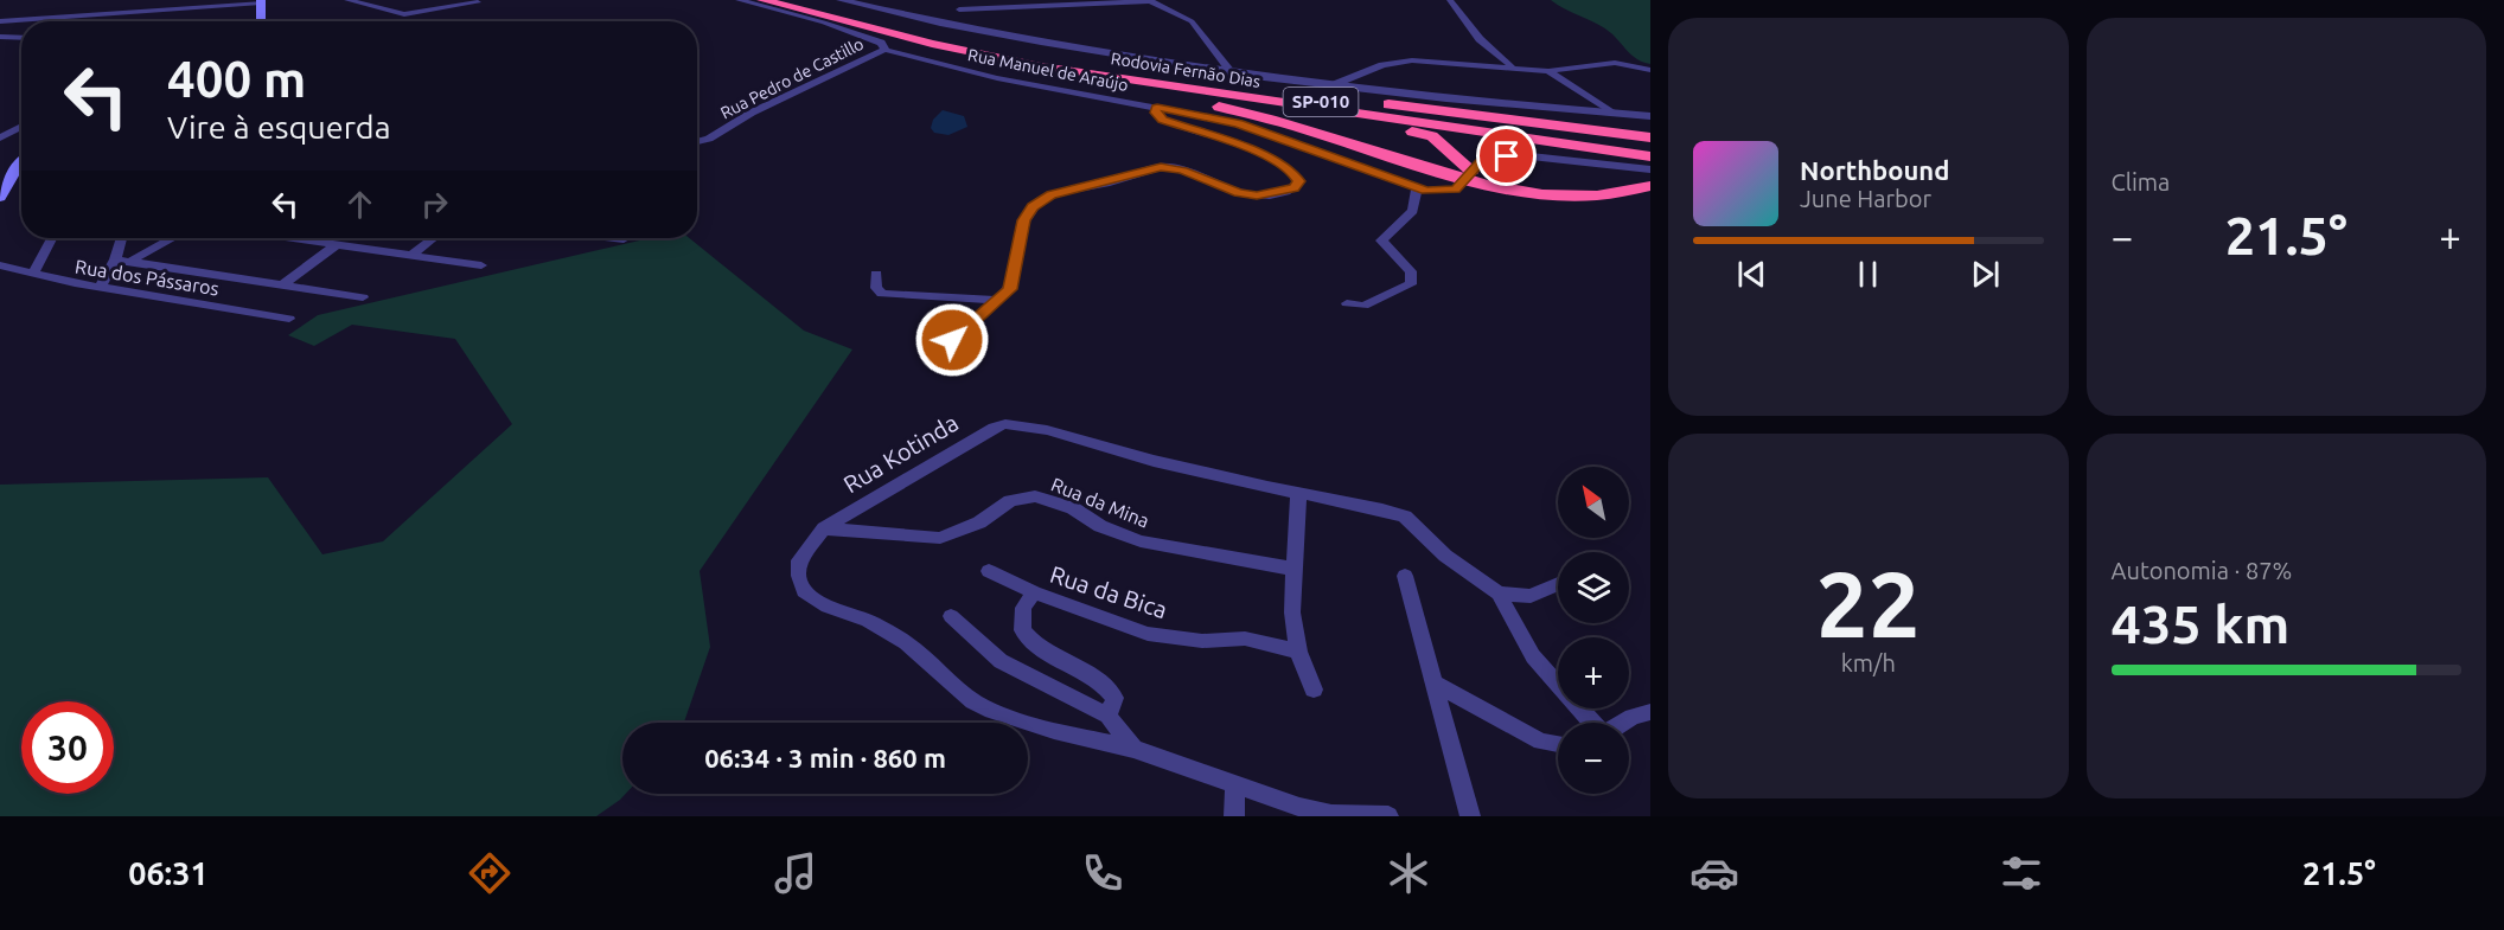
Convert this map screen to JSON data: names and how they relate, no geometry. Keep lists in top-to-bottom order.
{
  "streets": {
    "highway": ["Rodovia Fernão Dias", "SP-010"],
    "street": [
      "Rua Manuel de Araújo",
      "Rua Pedro de Castillo",
      "Rua dos Pássaros",
      "Rua Kotinda",
      "Rua da Mina",
      "Rua da Bica"
    ]
  },
  "crossings": [
    ["Rua Manuel de Araújo", "Rua Pedro de Castillo"],
    ["Rua Kotinda", "Rua da Mina"],
    ["Rua Kotinda", "Rua da Bica"]
  ],
  "north": "top left",
  "page": {
    "tile": [
      "Clima",
      ["22", "km/h"],
      ["Autonomia · 87%", "435 km"]
    ],
    "turn": ["400 m", "Vire à esquerda"],
    "song": ["Northbound", "June Harbor"],
    "heat": ["−", "21.5°", "+"],
    "map_buttons": ["+", "−"],
    "limit": "30",
    "trip": "06:34 · 3 min · 860 m",
    "tabs": ["06:31", "21.5°"]
  }
}
